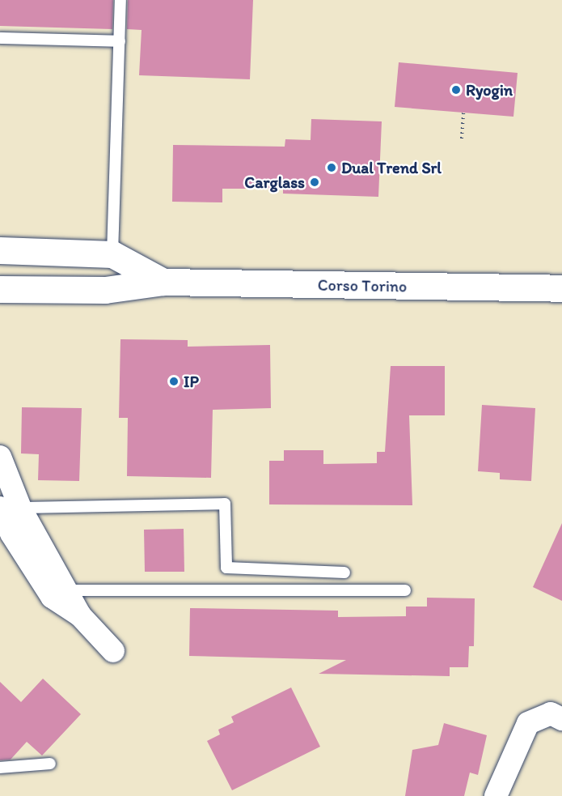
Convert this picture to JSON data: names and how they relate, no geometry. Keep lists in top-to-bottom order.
{
  "streets": {
    "main road": ["Corso Torino"]
  },
  "places": [
    "Ryogin",
    "Dual Trend Srl",
    "Carglass",
    "IP"
  ]
}
